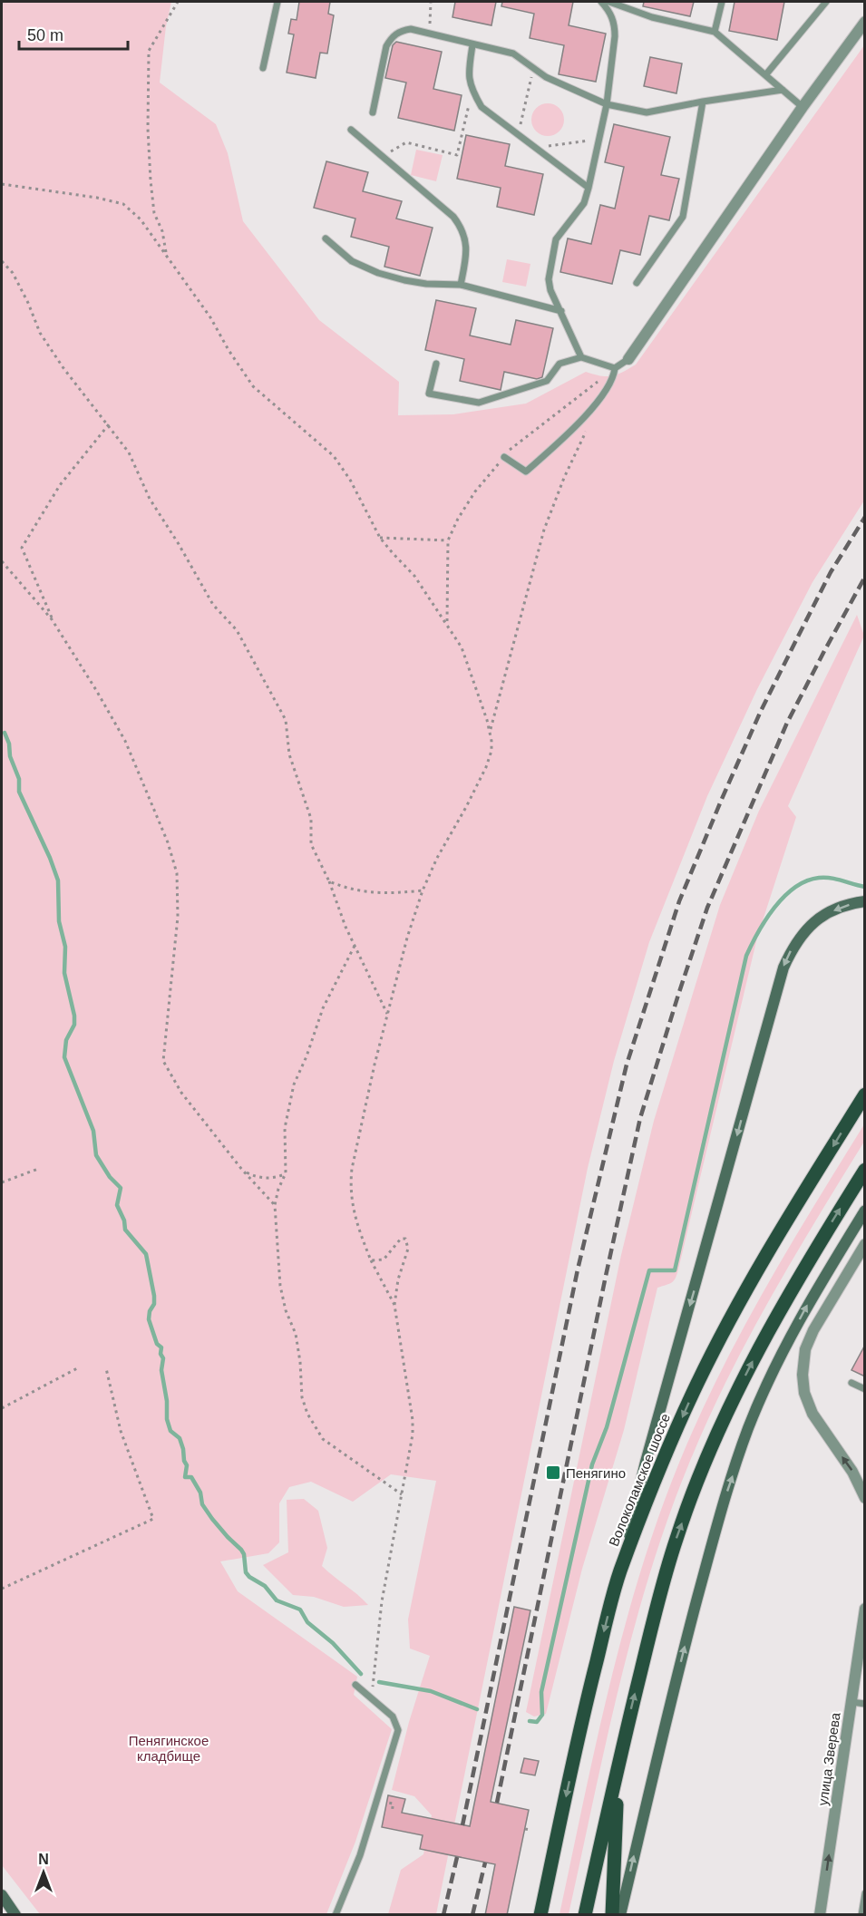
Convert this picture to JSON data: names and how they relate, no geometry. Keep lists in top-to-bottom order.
{
  "streets": {
    "main road": ["Волоколамское шоссе"],
    "street": ["улица Зверева"]
  },
  "one_way": ["улица Зверева"],
  "parks": ["Пенягинское кладбище"],
  "places": {
    "transit": ["Пенягино"]
  },
  "scale_bar": "50 m",
  "north": "top"
}
